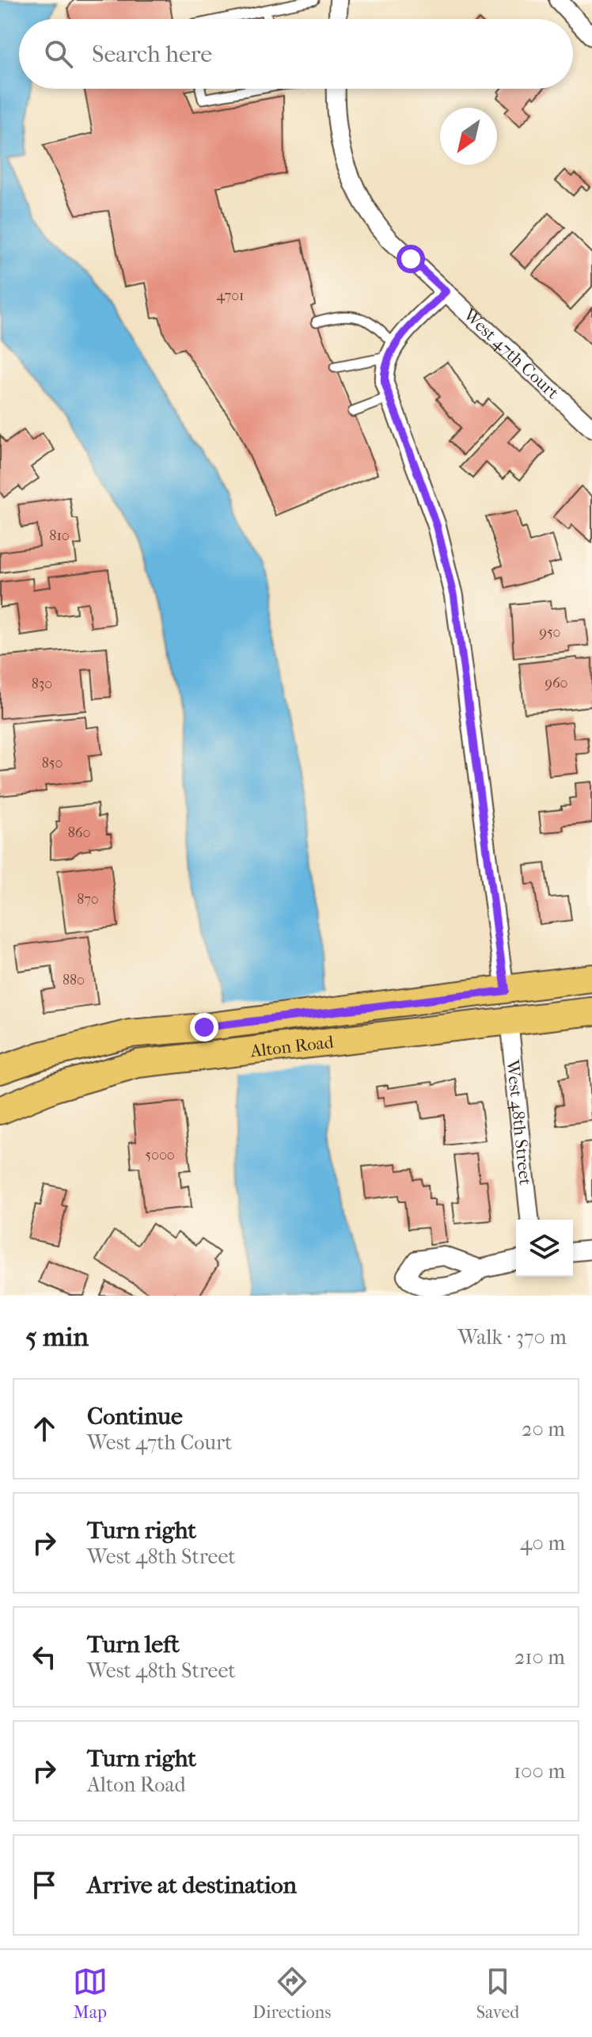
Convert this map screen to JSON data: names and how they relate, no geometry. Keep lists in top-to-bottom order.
{
  "streets": {
    "main road": ["Alton Road"],
    "street": ["West 47th Court", "West 48th Street"]
  },
  "crossings": [
    ["Alton Road", "West 48th Street"]
  ],
  "house_numbers": [
    "4701",
    "810",
    "950",
    "960",
    "830",
    "850",
    "860",
    "870",
    "880",
    "5000"
  ],
  "north": "bottom left",
  "page": {
    "search": "Search here",
    "heading": ["5 min", "Walk · 370 m"],
    "list": [
      ["Continue", "West 47th Court", "20 m"],
      ["Turn right", "West 48th Street", "40 m"],
      ["Turn left", "West 48th Street", "210 m"],
      ["Turn right", "Alton Road", "100 m"],
      "Arrive at destination"
    ],
    "nav": ["Map", "Directions", "Saved"]
  }
}
